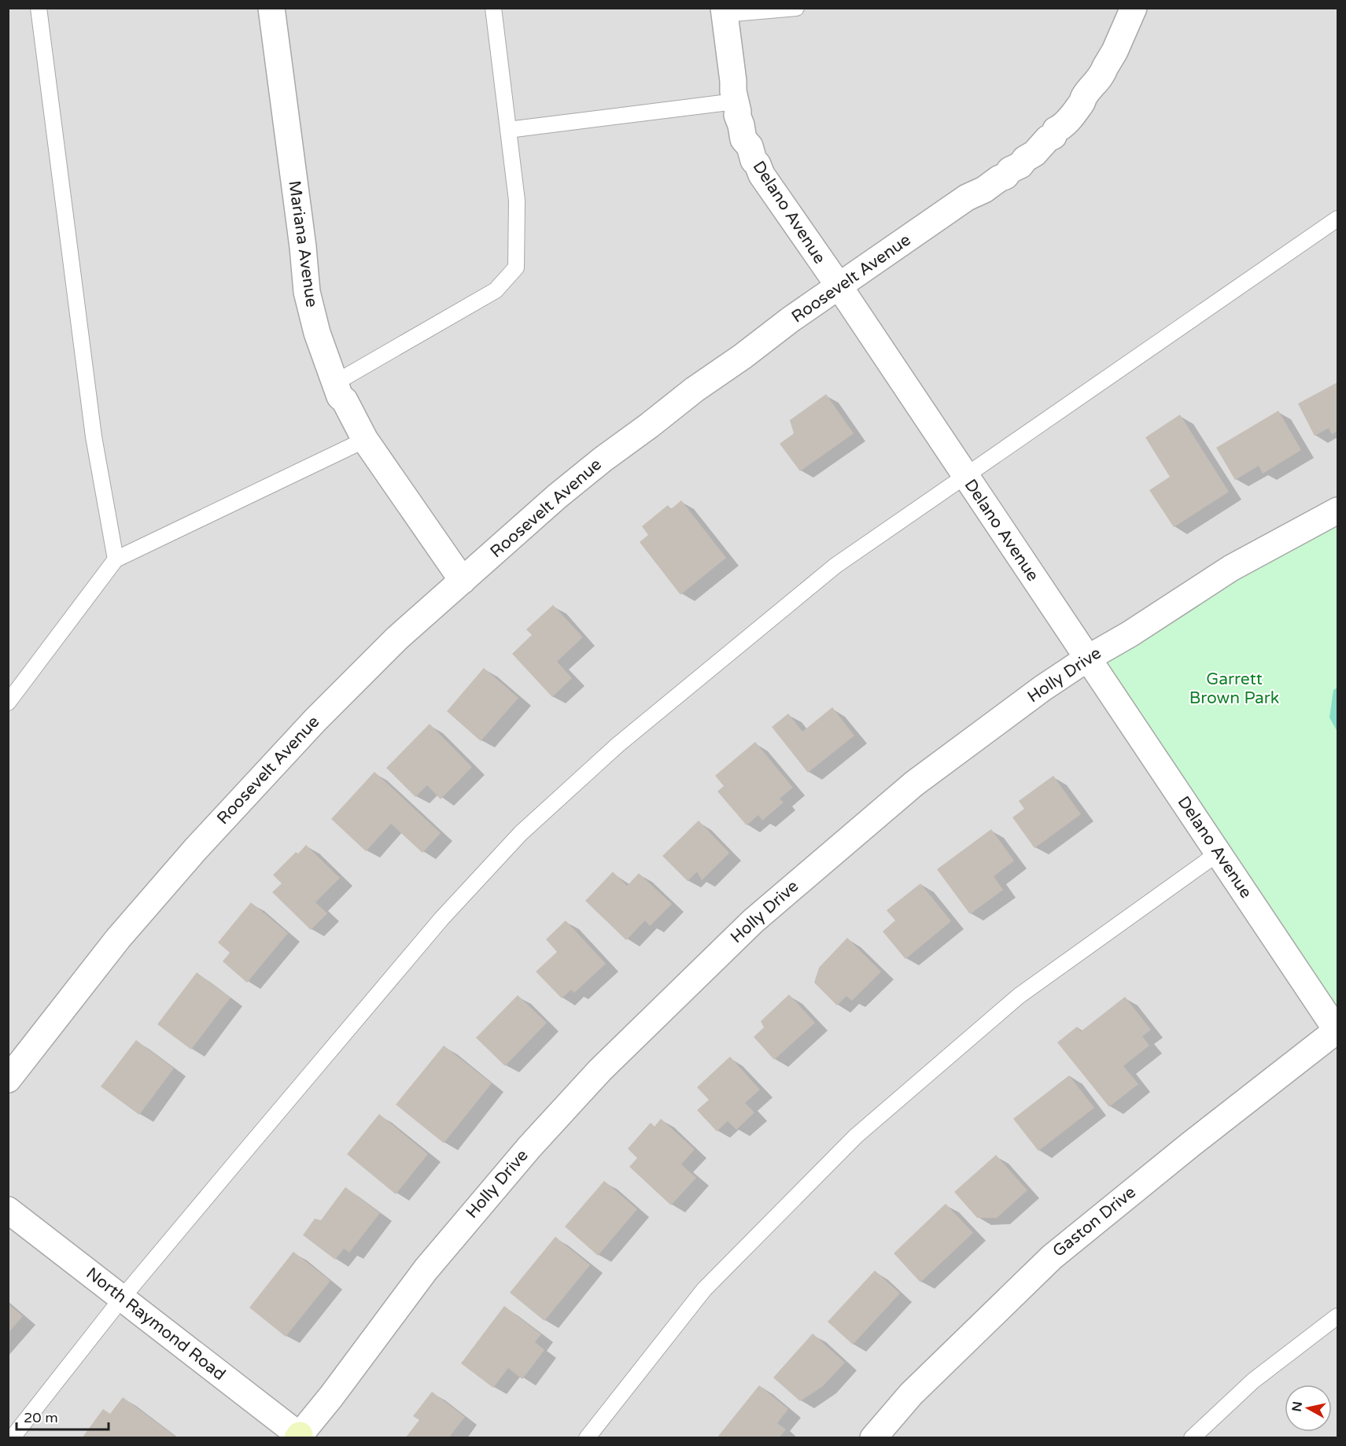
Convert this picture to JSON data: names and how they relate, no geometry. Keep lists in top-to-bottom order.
{
  "streets": {
    "street": [
      "Delano Avenue",
      "Mariana Avenue",
      "Roosevelt Avenue",
      "Holly Drive",
      "Gaston Drive",
      "North Raymond Road"
    ]
  },
  "crossings": [
    ["Delano Avenue", "Roosevelt Avenue"],
    ["Delano Avenue", "Holly Drive"],
    ["Delano Avenue", "Gaston Drive"],
    ["Mariana Avenue", "Roosevelt Avenue"],
    ["Holly Drive", "North Raymond Road"]
  ],
  "parks": ["Garrett Brown Park"],
  "scale_bar": "20 m",
  "north": "left"
}
